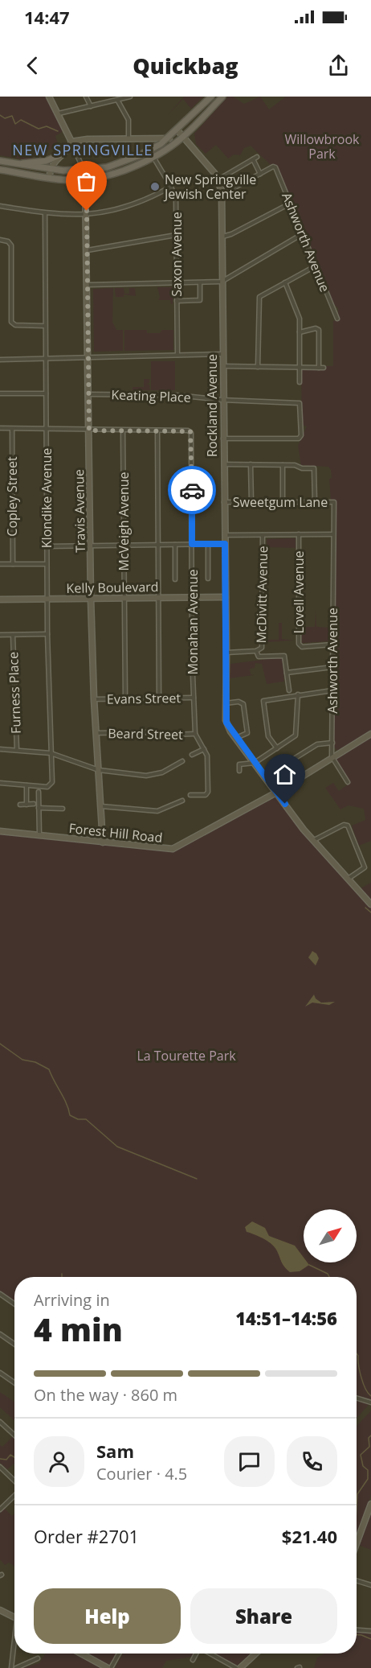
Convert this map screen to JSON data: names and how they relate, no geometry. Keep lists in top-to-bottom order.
{
  "streets": {
    "street": [
      "Ashworth Avenue",
      "Saxon Avenue",
      "Keating Place",
      "Rockland Avenue",
      "Copley Street",
      "Klondike Avenue",
      "Sweetgum Lane",
      "Travis Avenue",
      "McVeigh Avenue",
      "Kelly Boulevard",
      "Lovell Avenue",
      "McDivitt Avenue",
      "Monahan Avenue",
      "Furness Place",
      "Evans Street",
      "Beard Street",
      "Forest Hill Road"
    ]
  },
  "crossings": [
    ["Ashworth Avenue", "Sweetgum Lane"],
    ["Ashworth Avenue", "Lovell Avenue"],
    ["Ashworth Avenue", "Forest Hill Road"],
    ["Keating Place", "Rockland Avenue"],
    ["Keating Place", "Travis Avenue"],
    ["Rockland Avenue", "Sweetgum Lane"],
    ["Rockland Avenue", "Kelly Boulevard"],
    ["Rockland Avenue", "McDivitt Avenue"],
    ["Rockland Avenue", "Forest Hill Road"],
    ["Klondike Avenue", "Kelly Boulevard"],
    ["Travis Avenue", "Kelly Boulevard"],
    ["Travis Avenue", "Evans Street"],
    ["Travis Avenue", "Beard Street"],
    ["Travis Avenue", "Forest Hill Road"],
    ["McVeigh Avenue", "Kelly Boulevard"],
    ["McVeigh Avenue", "Evans Street"],
    ["Kelly Boulevard", "Monahan Avenue"],
    ["Monahan Avenue", "Evans Street"],
    ["Monahan Avenue", "Beard Street"]
  ],
  "districts": ["NEW SPRINGVILLE"],
  "parks": ["Willowbrook Park", "La Tourette Park"],
  "places": ["New Springville Jewish Center"],
  "north": "top right",
  "page": {
    "status": "14:47",
    "header": "Quickbag",
    "heading": ["4 min", "Arriving in", "14:51–14:56"],
    "panel": [
      "Sam",
      "Courier · 4.5",
      "Order #2701",
      "$21.40"
    ],
    "bar": "On the way · 860 m",
    "buttons": ["Help", "Share"]
  }
}
